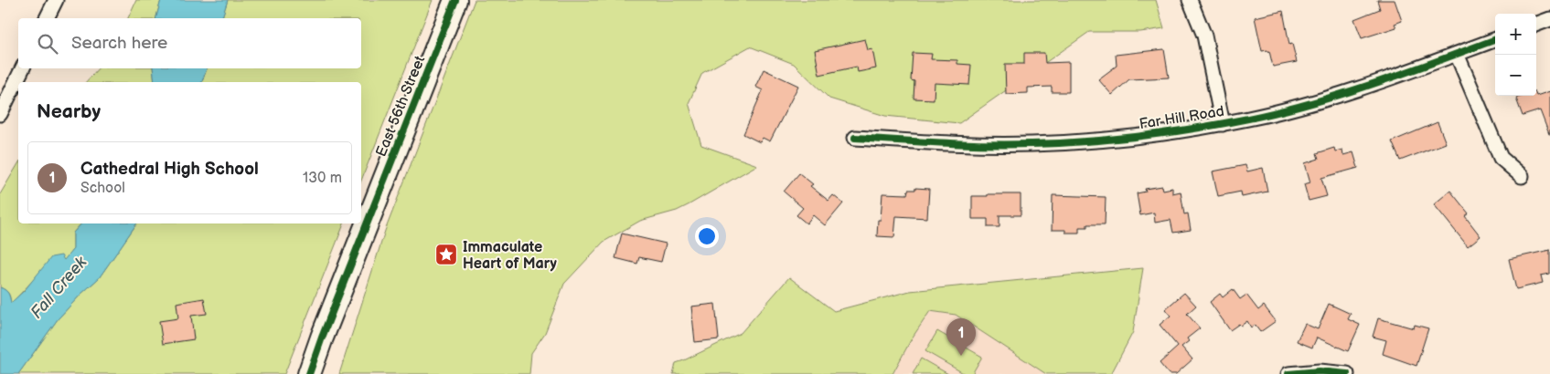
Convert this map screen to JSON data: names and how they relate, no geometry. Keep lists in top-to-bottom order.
{
  "streets": {
    "main road": ["East 56th Street"],
    "street": ["Far Hill Road"]
  },
  "water": ["Fall Creek"],
  "places": {
    "place": ["Immaculate Heart of Mary"]
  },
  "page": {
    "map_buttons": ["+", "−"],
    "search": "Search here",
    "heading": "Nearby",
    "list": [
      {
        "mark": "1",
        "name": "Cathedral High School",
        "note": "School",
        "value": "130 m"
      }
    ],
    "pins": "1"
  }
}
